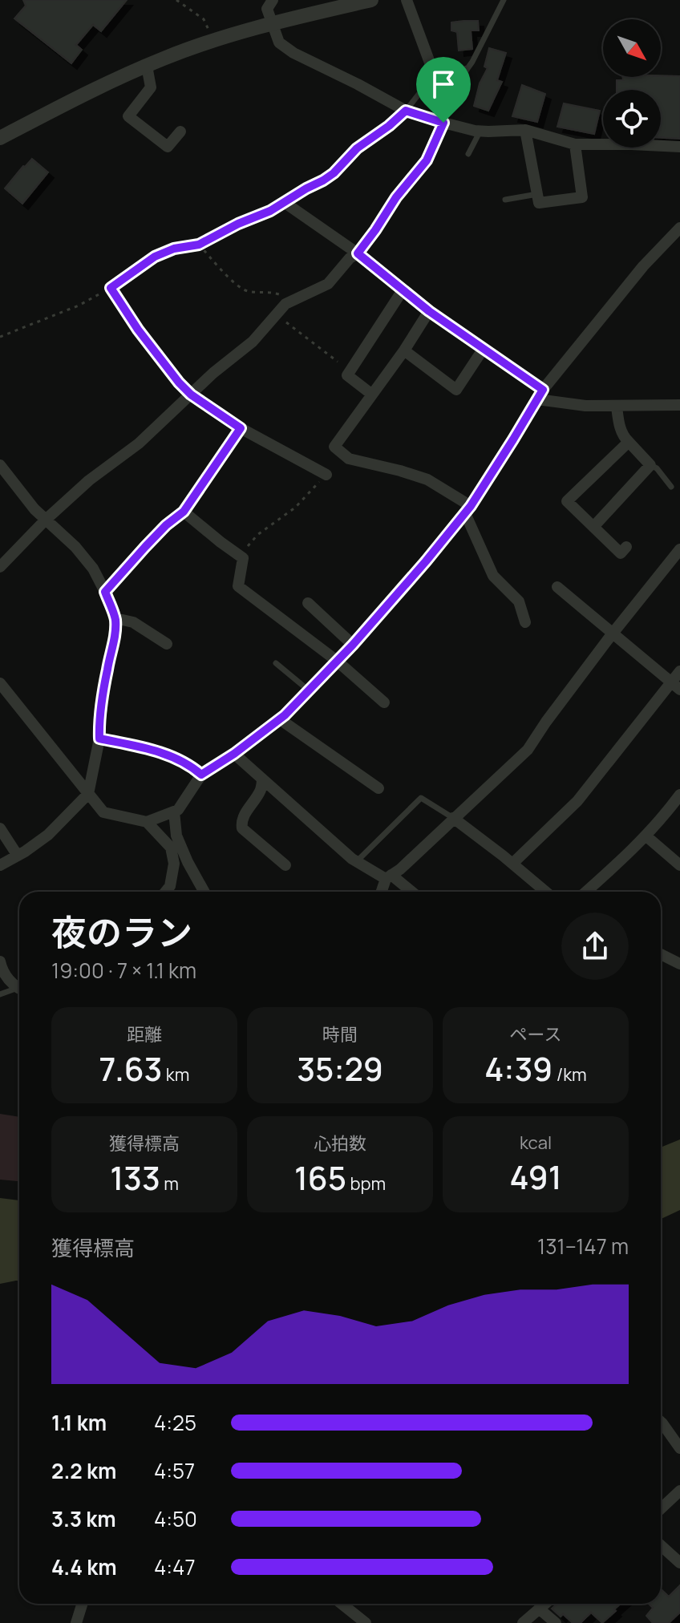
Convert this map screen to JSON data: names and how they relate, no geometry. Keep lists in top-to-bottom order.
{
  "north": "bottom right",
  "page": {
    "heading": ["夜のラン", "19:00 · 7 × 1.1 km"],
    "stats": [
      ["距離", "7.63 km"],
      ["時間", "35:29"],
      ["ペース", "4:39 /km"],
      ["獲得標高", "133 m"],
      ["心拍数", "165 bpm"],
      ["kcal", "491"]
    ],
    "chart": ["獲得標高", "131–147 m"],
    "list": [
      {
        "name": "1.1 km",
        "note": "4:25"
      },
      {
        "name": "2.2 km",
        "note": "4:57"
      },
      {
        "name": "3.3 km",
        "note": "4:50"
      },
      {
        "name": "4.4 km",
        "note": "4:47"
      }
    ]
  }
}
